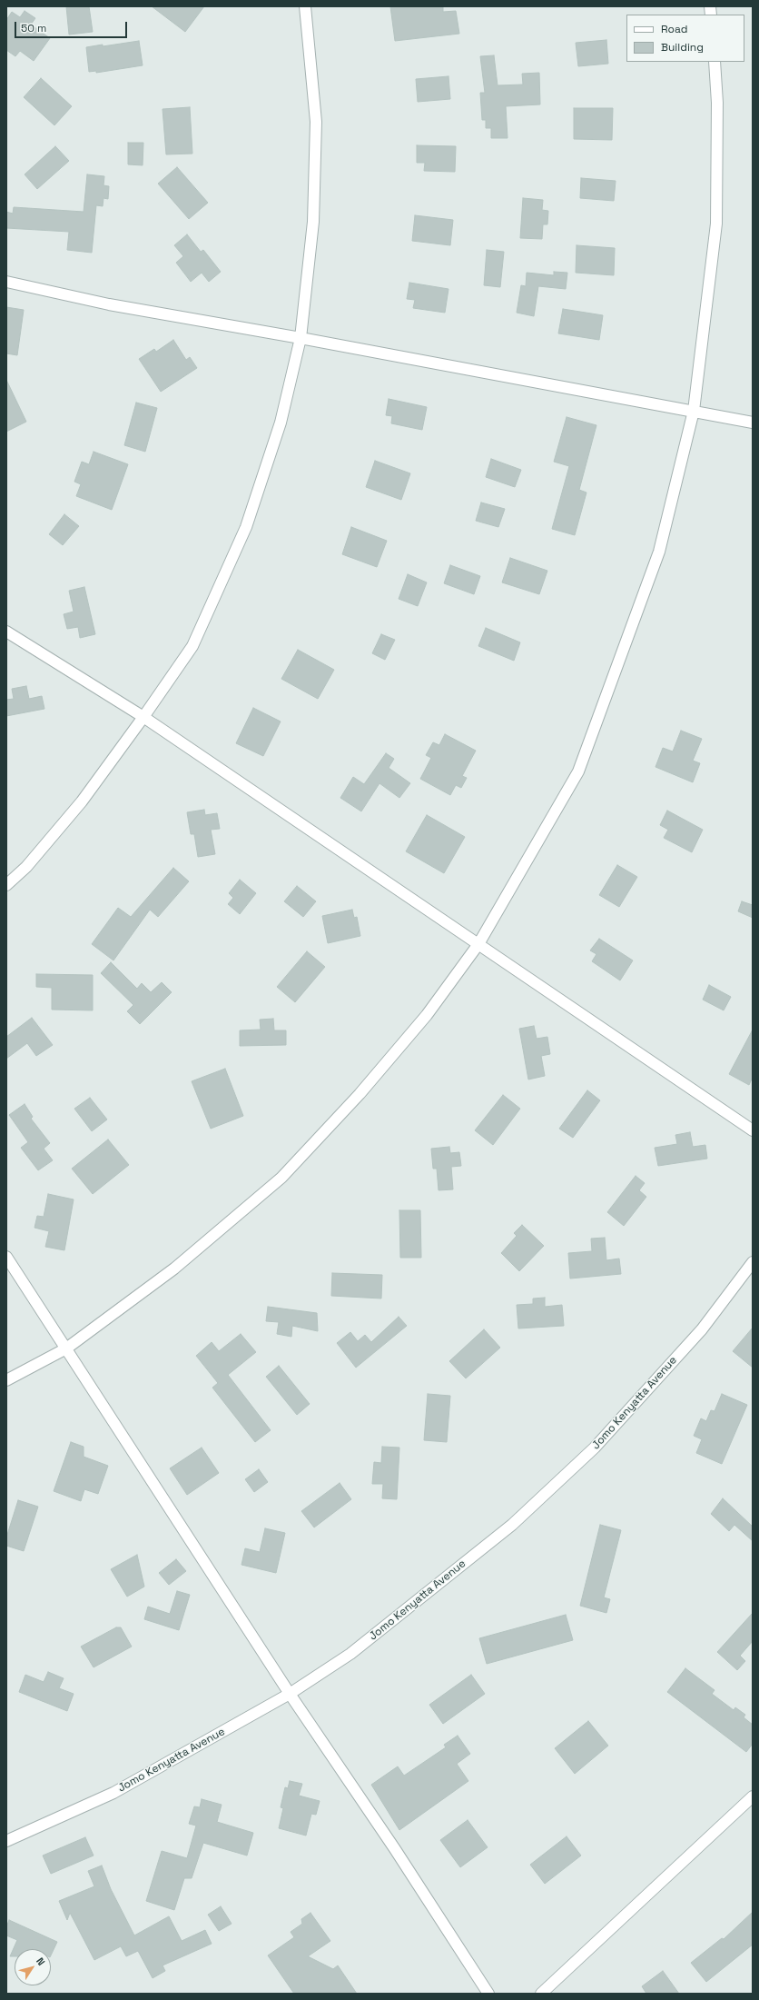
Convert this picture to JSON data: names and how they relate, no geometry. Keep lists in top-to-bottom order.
{
  "streets": {
    "street": ["Jomo Kenyatta Avenue"]
  },
  "legend": ["Road", "Building"],
  "scale_bar": "50 m",
  "north": "top right"
}
